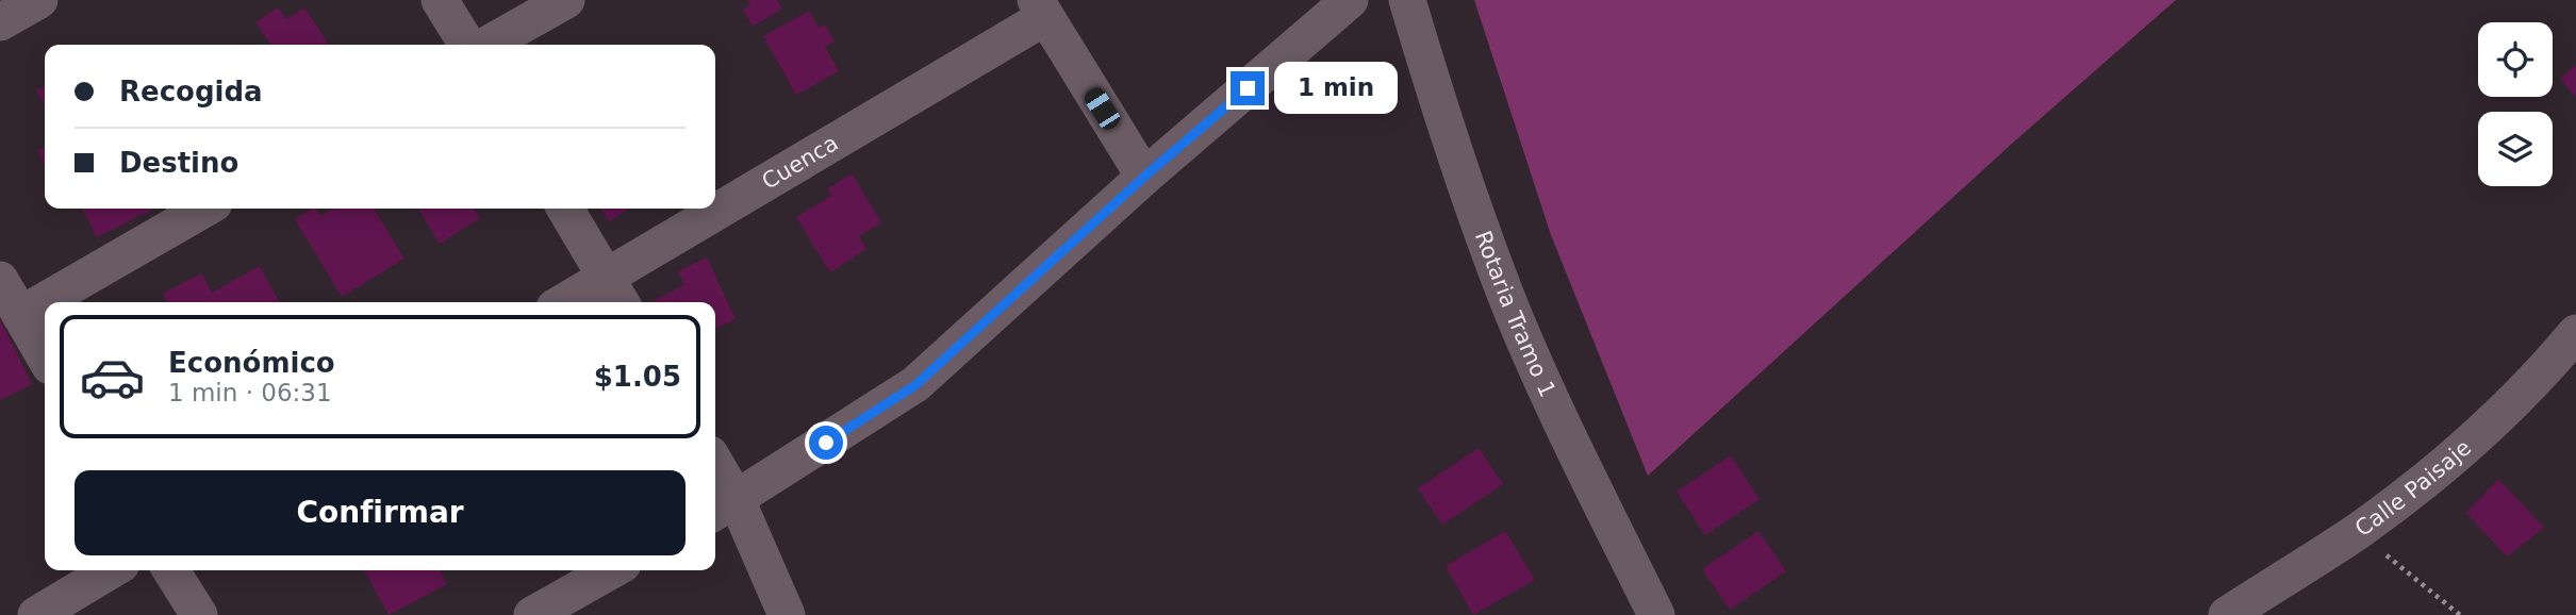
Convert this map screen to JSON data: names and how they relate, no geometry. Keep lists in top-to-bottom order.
{
  "streets": {
    "street": ["Cuenca", "Rotaria Tramo 1", "Calle Paisaje"]
  },
  "page": {
    "banner": ["Recogida", "Destino"],
    "bubble": "1 min",
    "list": [
      {
        "name": "Económico",
        "note": "1 min · 06:31",
        "value": "$1.05"
      }
    ],
    "buttons": "Confirmar"
  }
}
